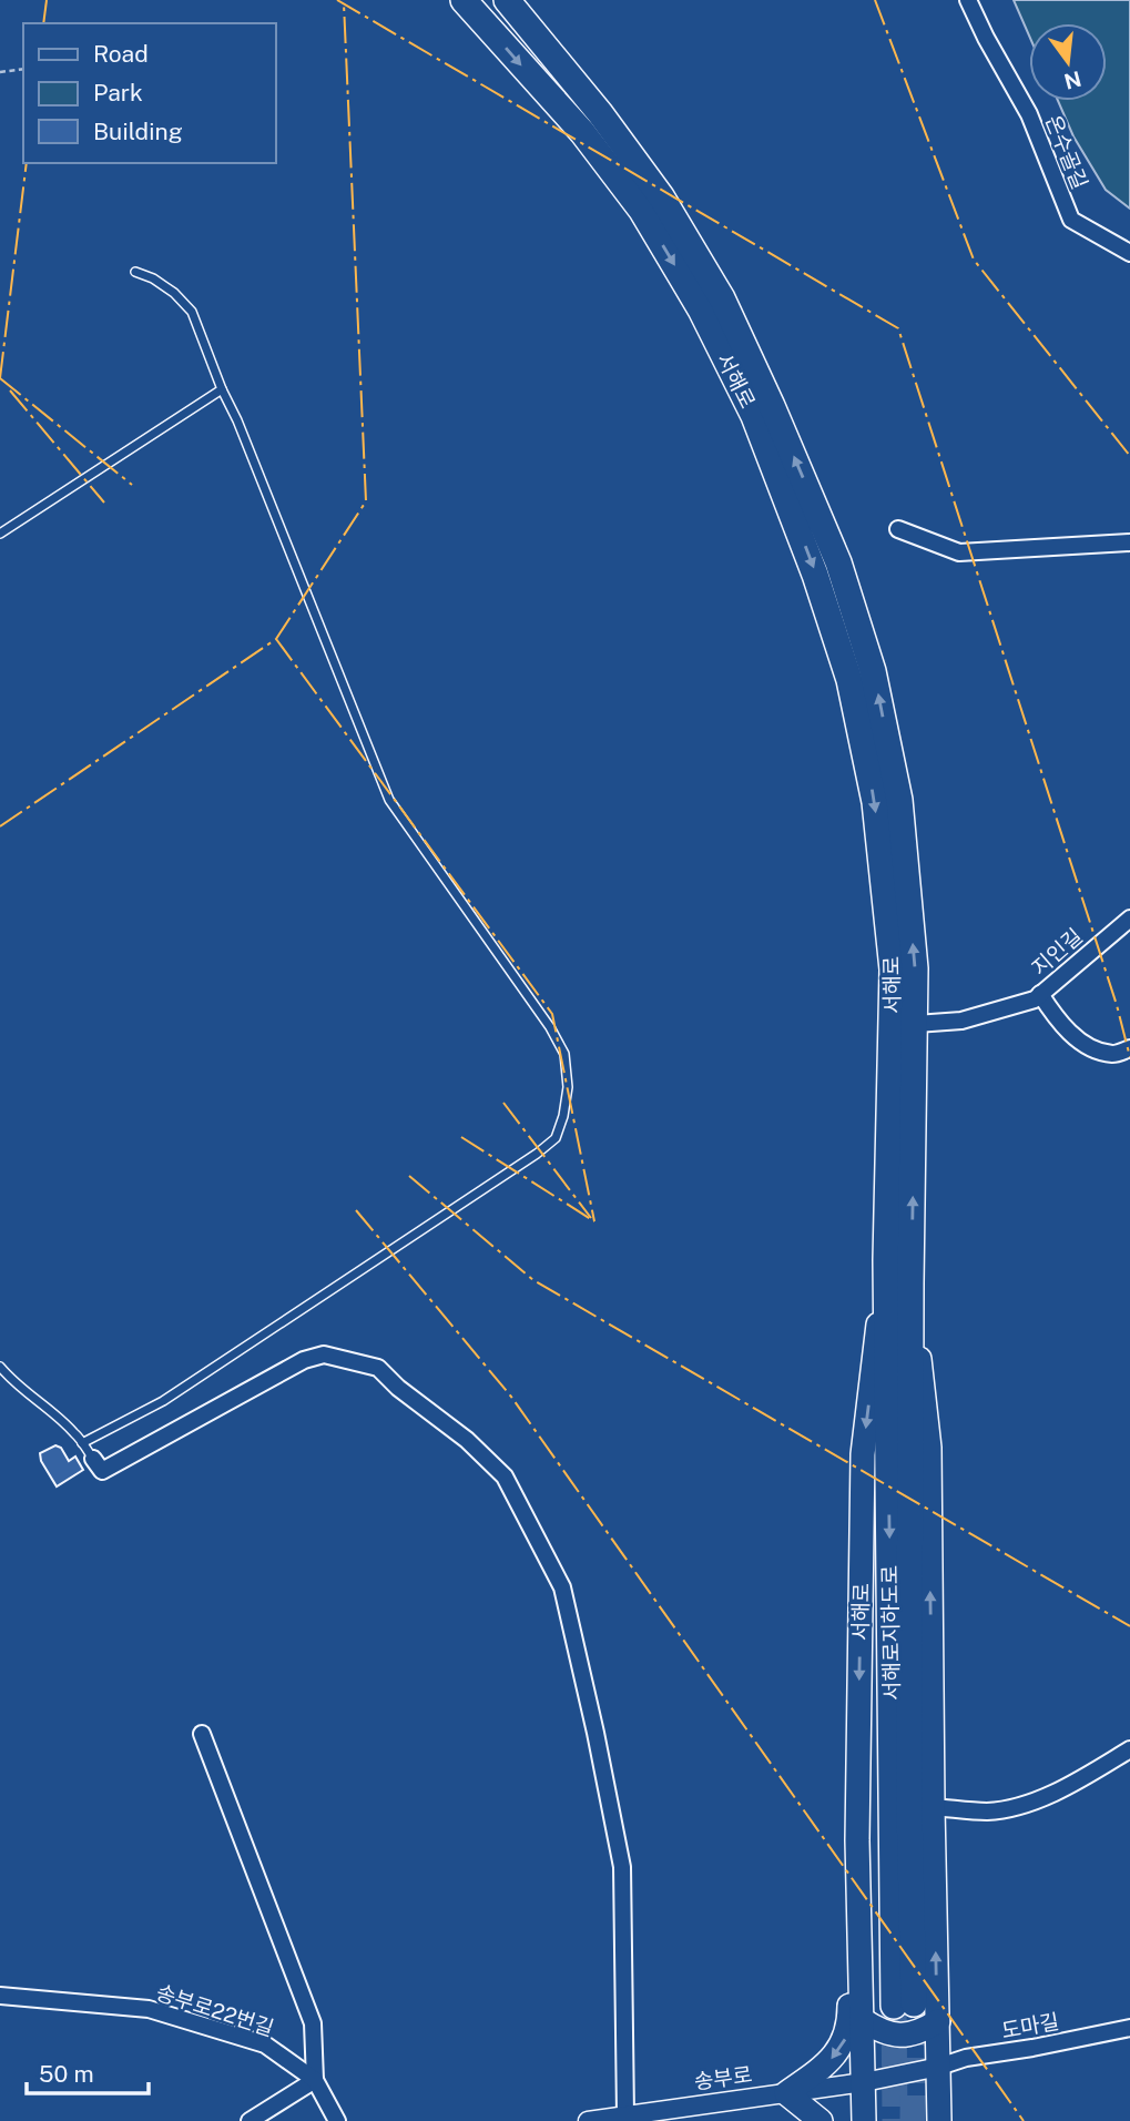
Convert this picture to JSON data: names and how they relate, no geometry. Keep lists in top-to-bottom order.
{
  "streets": {
    "highway": ["서해로", "서해로지하도로"],
    "street": [
      "온수골길",
      "지인길",
      "송부로22번길",
      "도마길",
      "송부로"
    ]
  },
  "crossings": [
    ["서해로", "지인길"],
    ["서해로", "서해로지하도로"],
    ["서해로", "도마길"],
    ["서해로", "송부로"],
    ["도마길", "송부로"]
  ],
  "legend": ["Road", "Park", "Building"],
  "scale_bar": "50 m",
  "north": "bottom"
}
